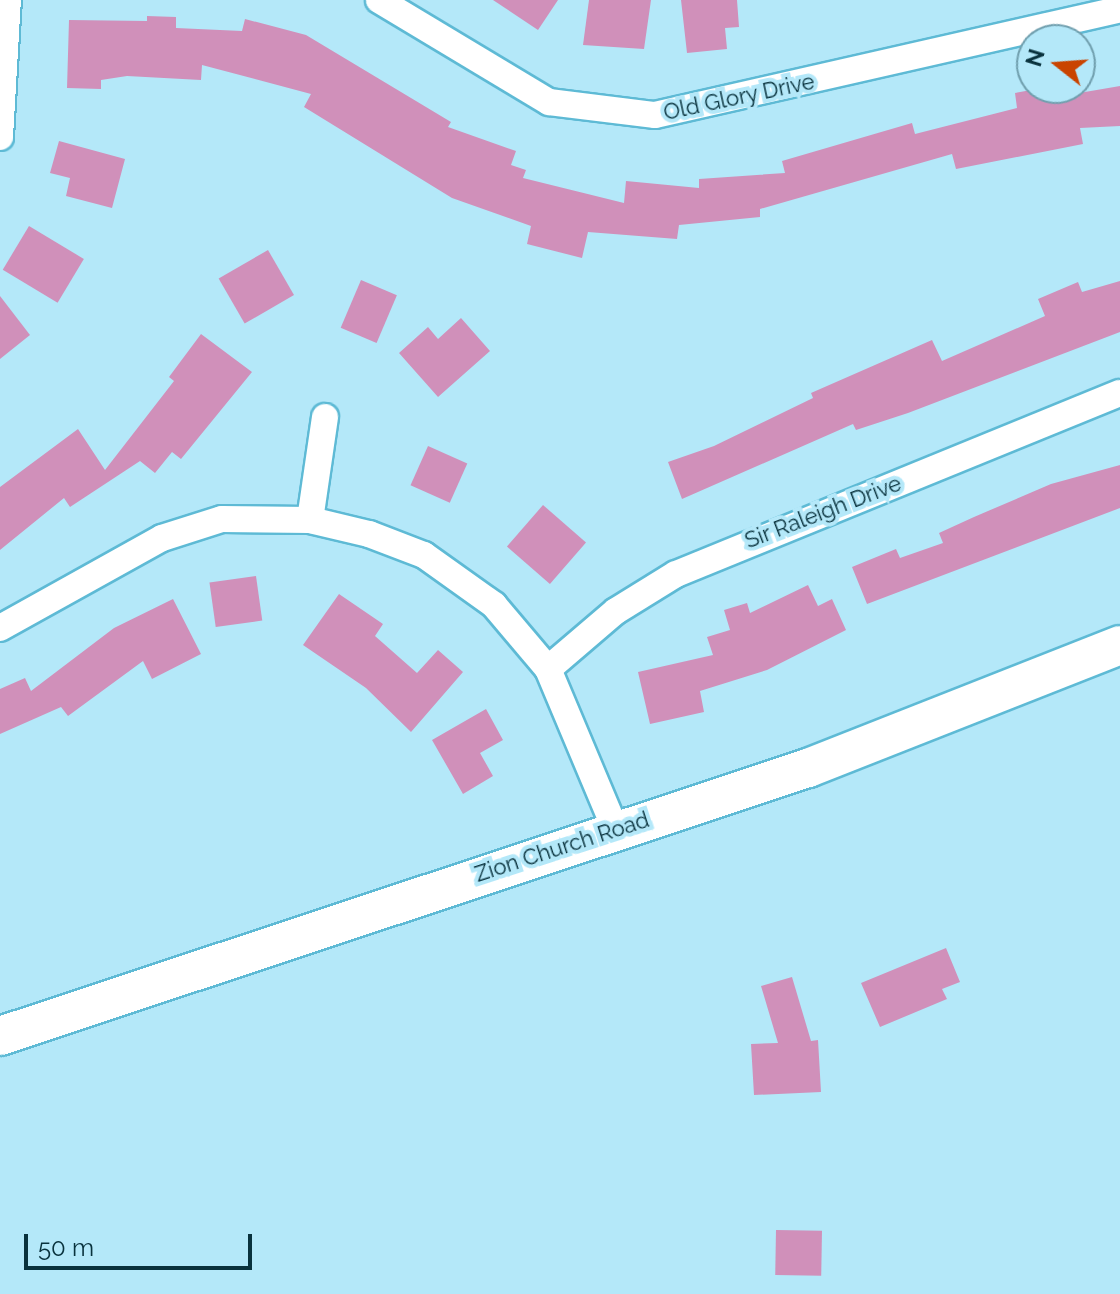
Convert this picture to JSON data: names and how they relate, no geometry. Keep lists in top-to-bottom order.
{
  "streets": {
    "street": ["Old Glory Drive", "Sir Raleigh Drive", "Zion Church Road"]
  },
  "scale_bar": "50 m",
  "north": "left"
}
